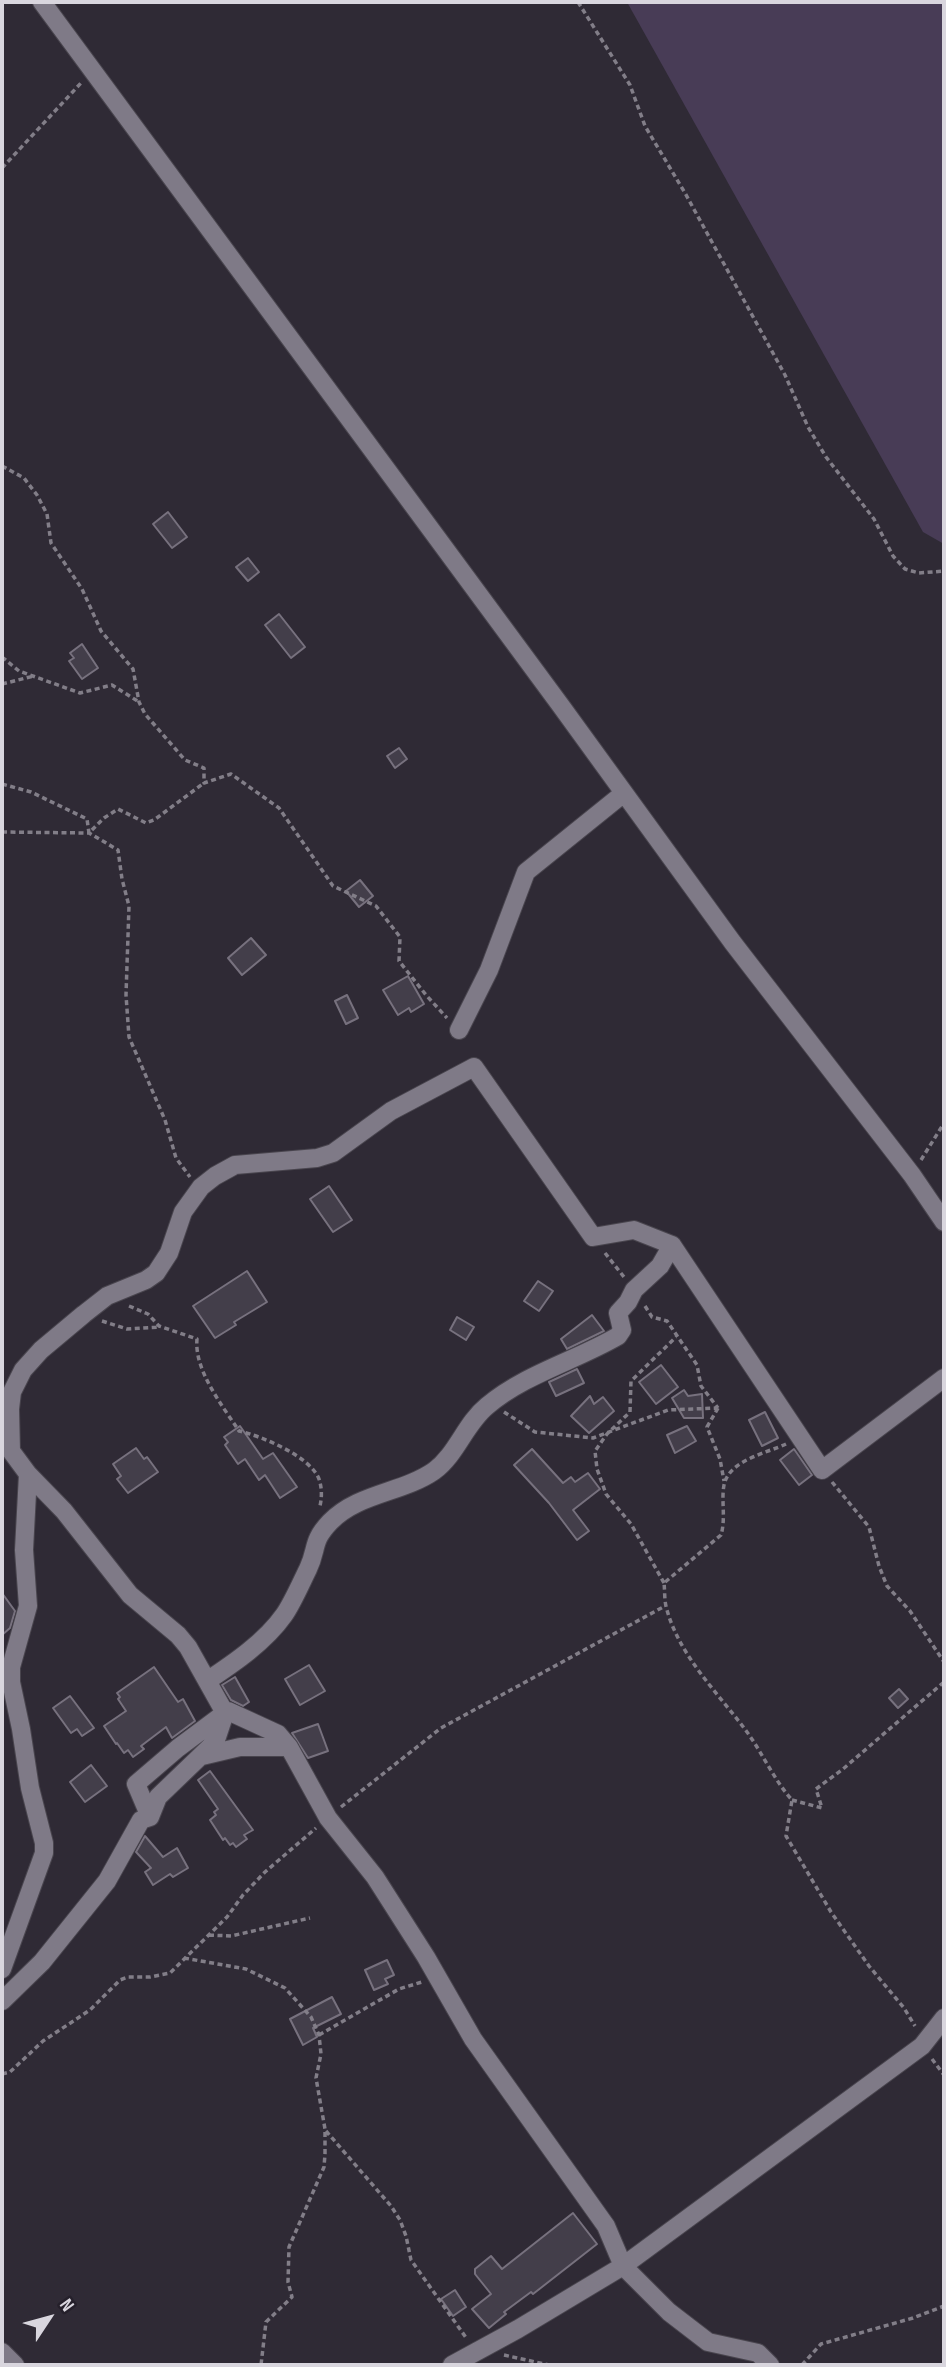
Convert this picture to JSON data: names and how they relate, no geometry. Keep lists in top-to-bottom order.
{
  "north": "top right"
}
